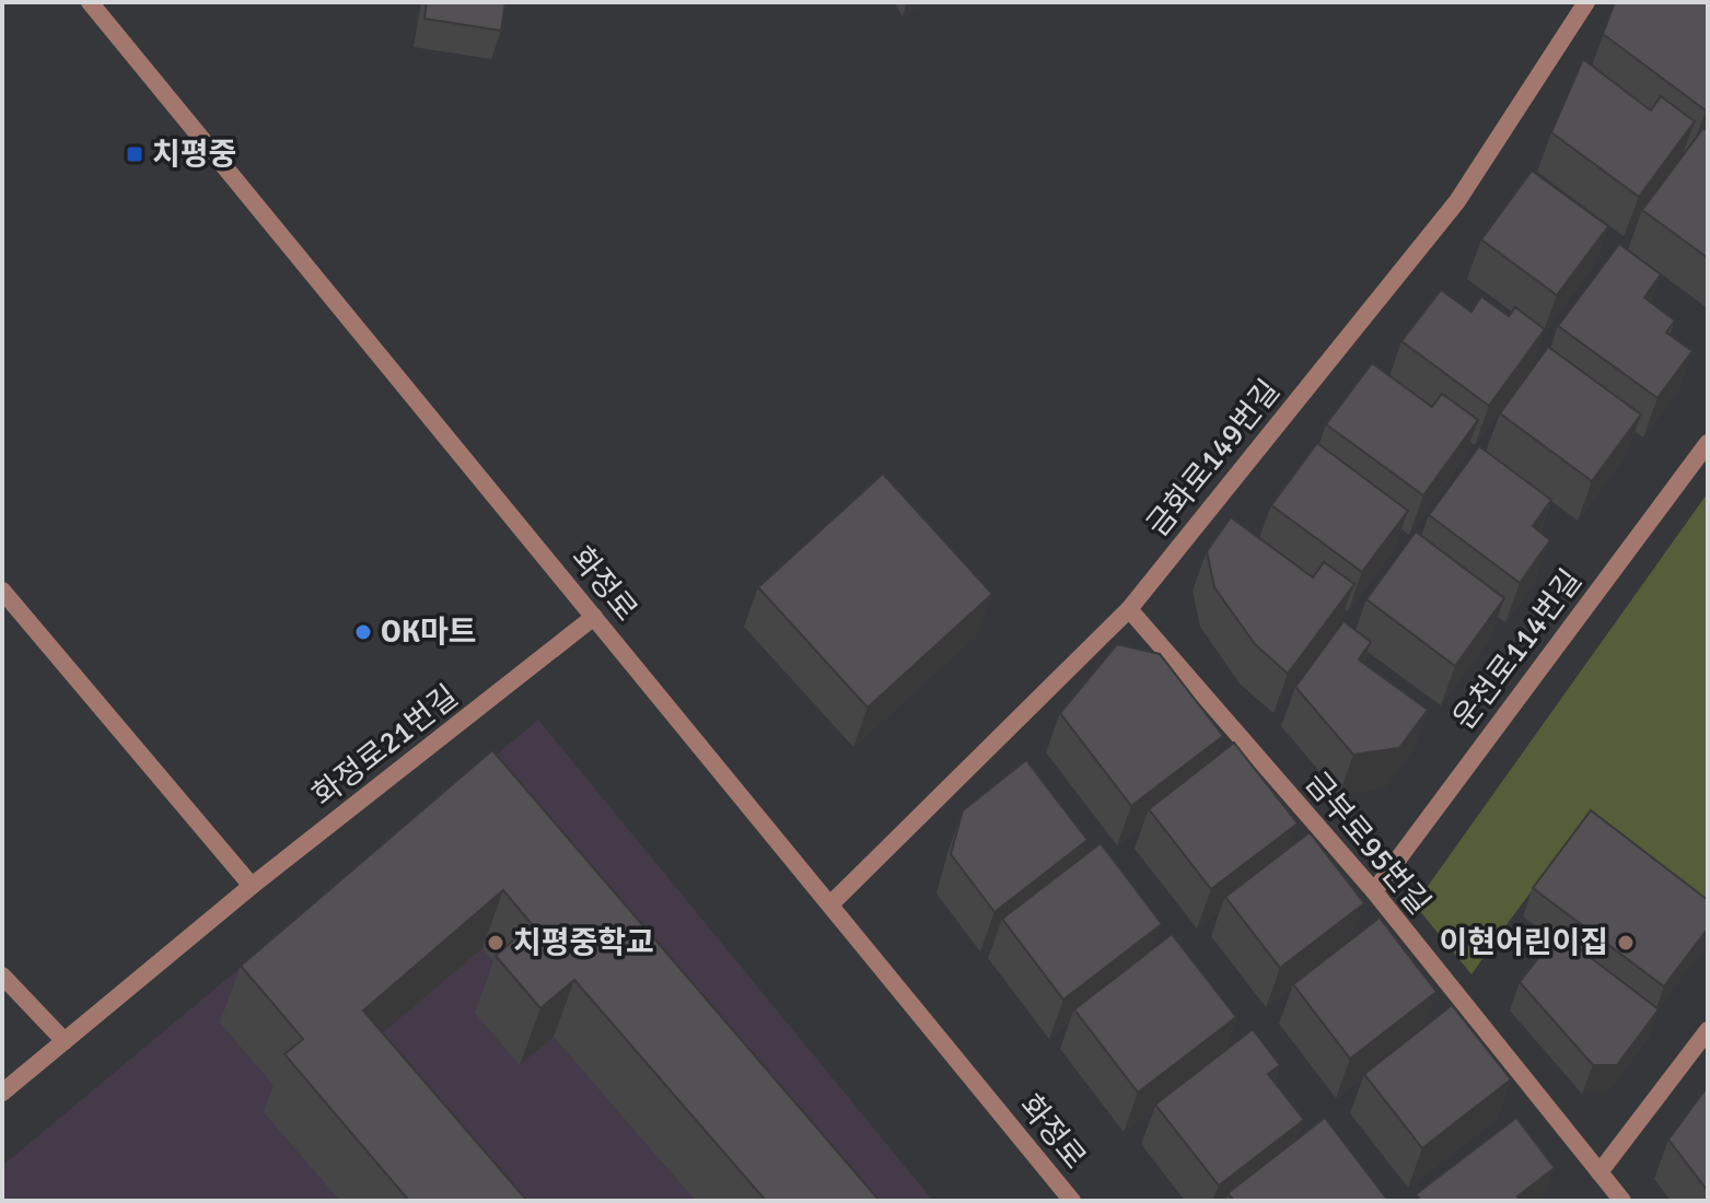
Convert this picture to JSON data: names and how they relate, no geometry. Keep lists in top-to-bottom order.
{
  "streets": {
    "street": [
      "금화로149번길",
      "화정로",
      "운천로114번길",
      "화정로21번길",
      "금부로95번길"
    ]
  },
  "crossings": [
    ["금화로149번길", "화정로"],
    ["금화로149번길", "금부로95번길"],
    ["화정로", "화정로21번길"],
    ["운천로114번길", "금부로95번길"]
  ],
  "places": {
    "transit": ["치평중"],
    "other": ["OK마트", "치평중학교", "이현어린이집"]
  }
}
